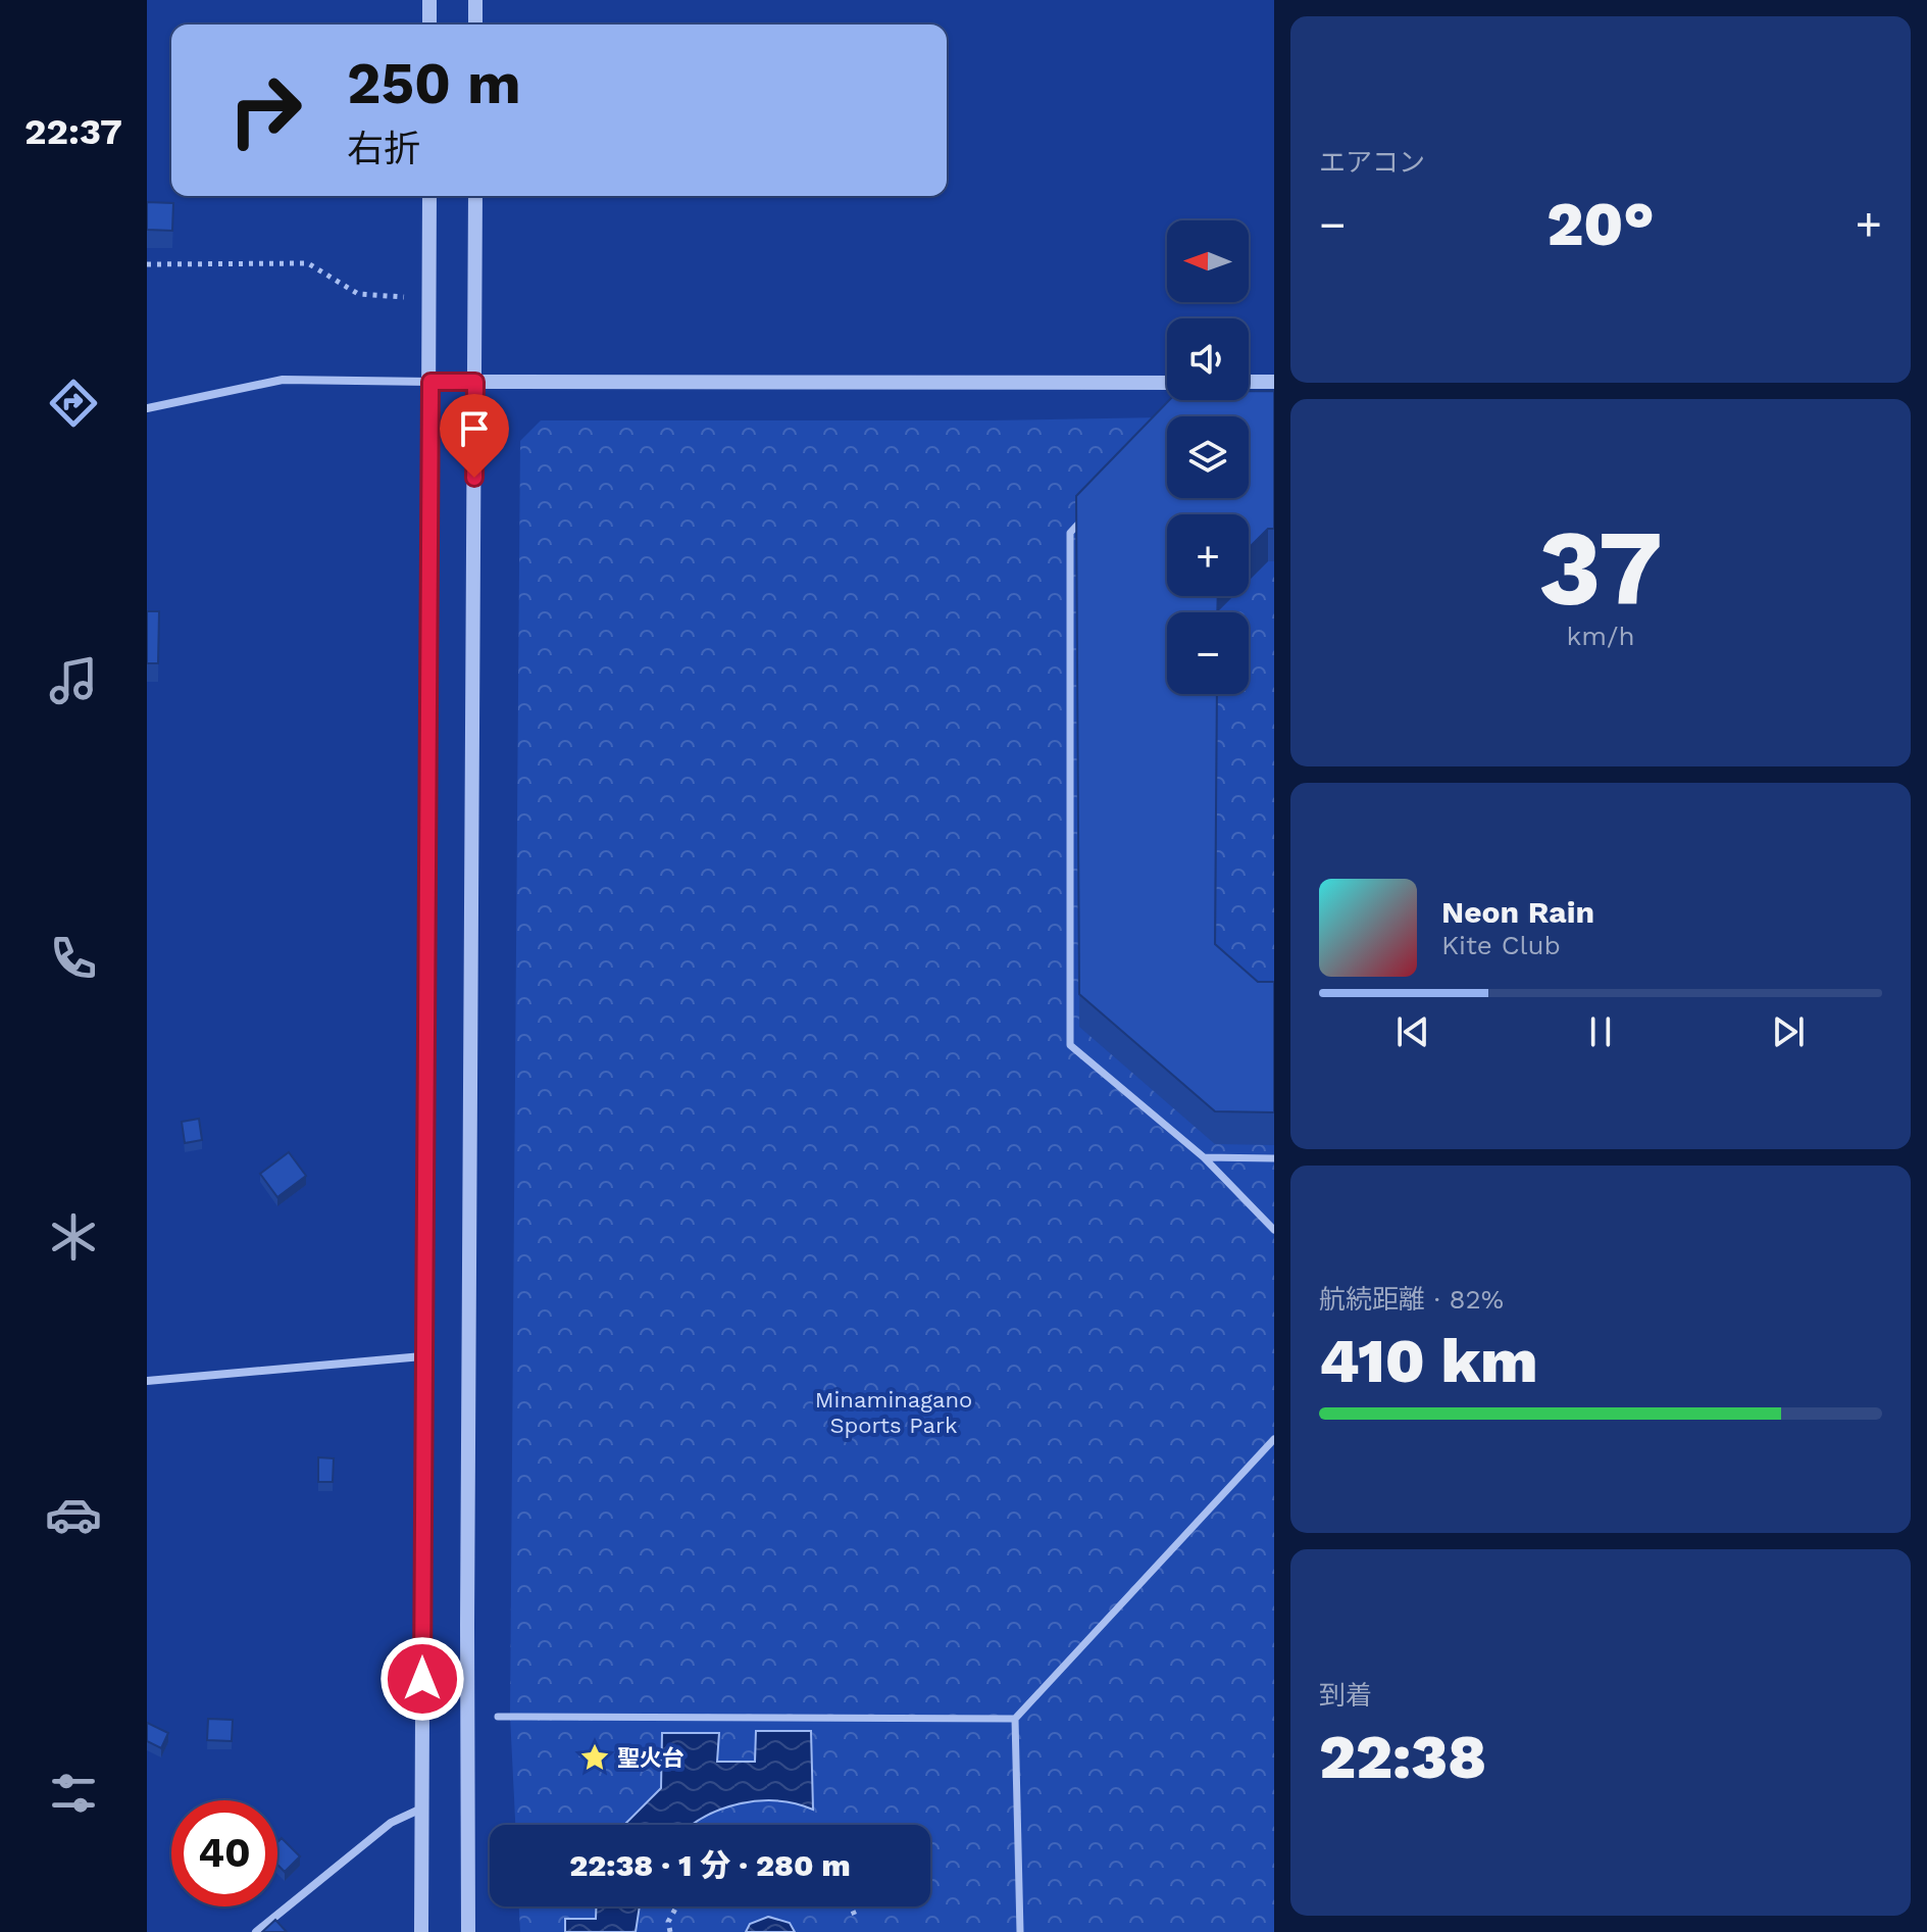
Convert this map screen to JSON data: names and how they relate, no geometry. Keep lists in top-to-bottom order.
{
  "parks": ["Minaminagano Sports Park"],
  "places": {
    "place": ["聖火台"]
  },
  "north": "left",
  "page": {
    "tabs": "22:37",
    "tile": [
      "エアコン",
      ["37", "km/h"],
      ["航続距離 · 82%", "410 km"],
      ["到着", "22:38"]
    ],
    "turn": ["250 m", "右折"],
    "heat": ["−", "20°", "+"],
    "map_buttons": ["+", "−"],
    "song": ["Neon Rain", "Kite Club"],
    "limit": "40",
    "trip": "22:38 · 1 分 · 280 m"
  }
}
